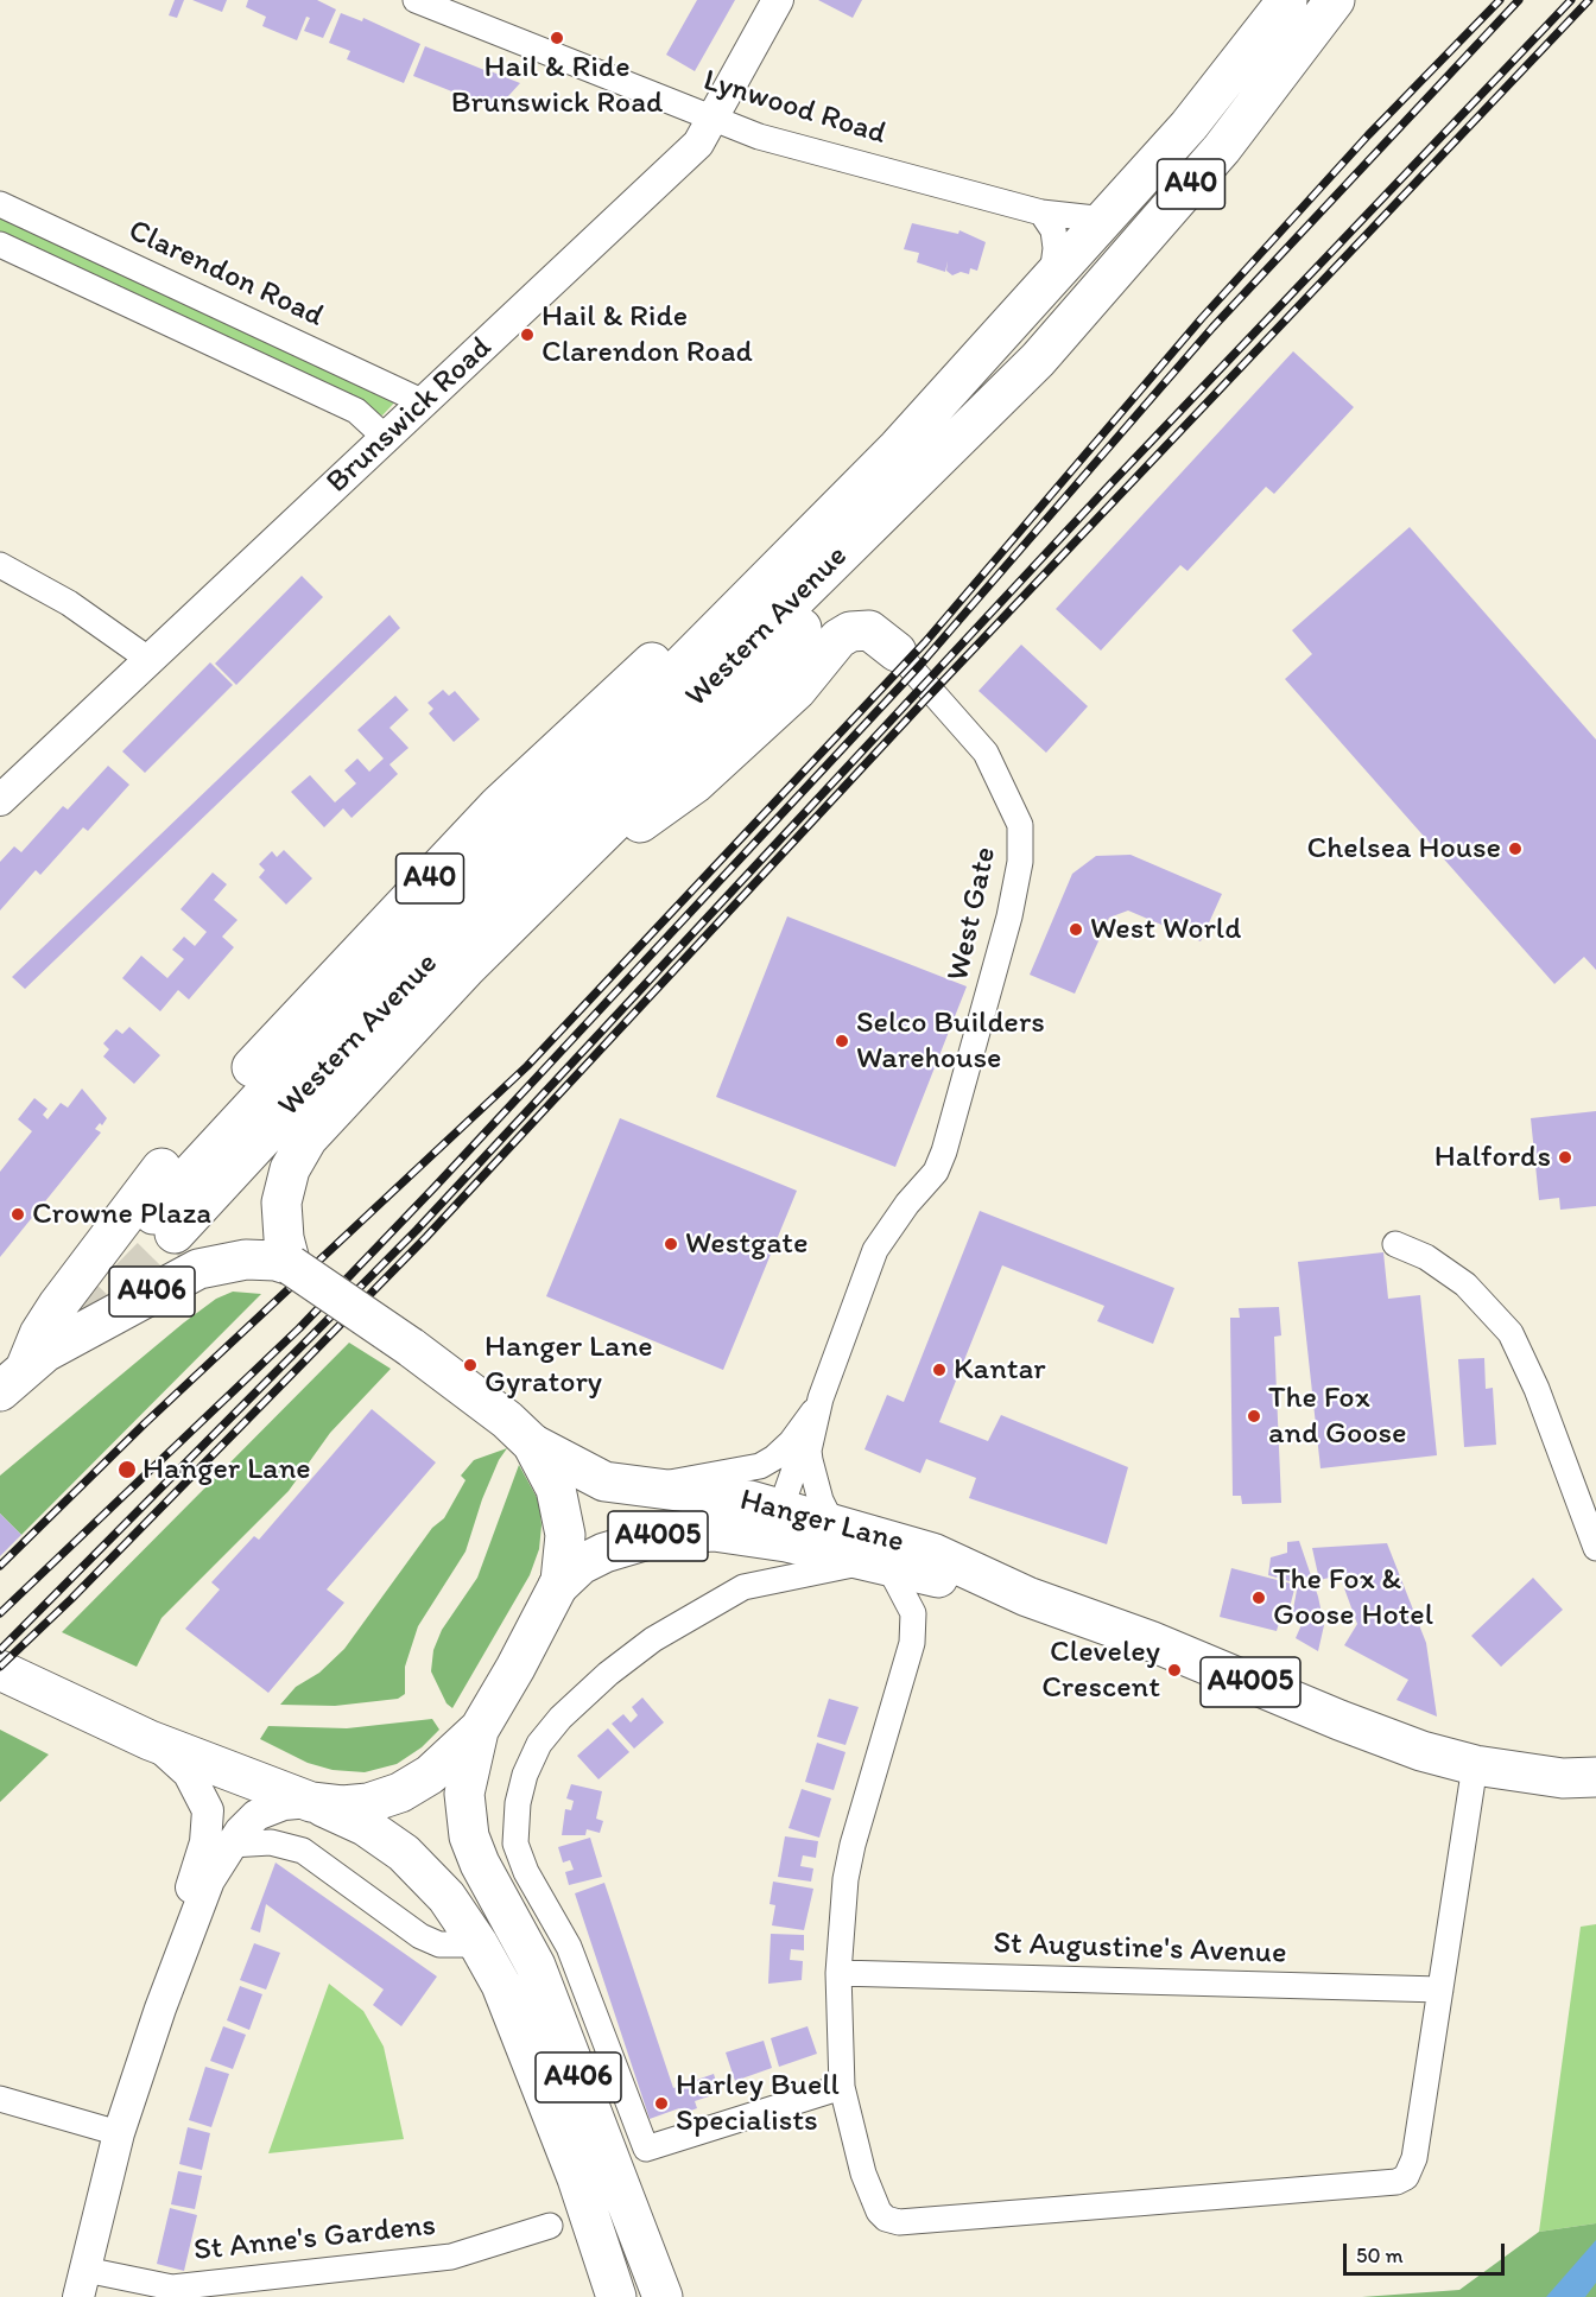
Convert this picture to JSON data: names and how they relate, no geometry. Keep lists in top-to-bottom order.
{
  "streets": {
    "main road": [
      "A40",
      "Western Avenue",
      "A406",
      "Hanger Lane",
      "A4005"
    ],
    "street": [
      "Lynwood Road",
      "Clarendon Road",
      "Brunswick Road",
      "West Gate",
      "St Augustine's Avenue",
      "St Anne's Gardens"
    ]
  },
  "crossings": [
    ["Lynwood Road", "Brunswick Road"],
    ["Lynwood Road", "Western Avenue"],
    ["A40", "Western Avenue"],
    ["A40", "A406"],
    ["Clarendon Road", "Brunswick Road"],
    ["West Gate", "Hanger Lane"],
    ["A406", "Hanger Lane"]
  ],
  "places": [
    "Hail & Ride Brunswick Road",
    "Hail & Ride Clarendon Road",
    "Chelsea House",
    "West World",
    "Selco Builders Warehouse",
    "Halfords",
    "Crowne Plaza",
    "Westgate",
    "Hanger Lane Gyratory",
    "Kantar",
    "The Fox and Goose",
    "Hanger Lane",
    "The Fox & Goose Hotel",
    "Cleveley Crescent",
    "Harley Buell Specialists"
  ],
  "scale_bar": "50 m"
}
